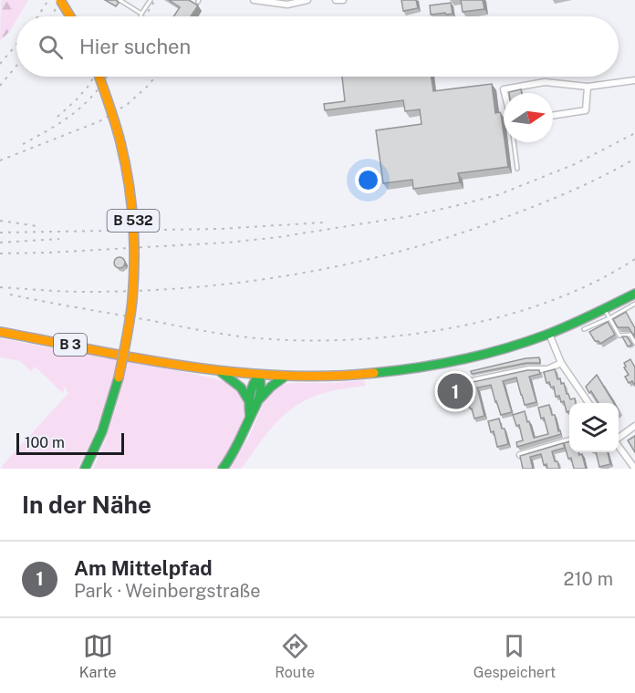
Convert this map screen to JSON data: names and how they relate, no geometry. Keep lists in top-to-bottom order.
{
  "streets": {
    "main road": ["B 532", "B 3"]
  },
  "scale_bar": "100 m",
  "north": "right",
  "page": {
    "search": "Hier suchen",
    "pins": "1",
    "scale": "100 m",
    "heading": "In der Nähe",
    "list": [
      {
        "mark": "1",
        "name": "Am Mittelpfad",
        "note": "Park · Weinbergstraße",
        "value": "210 m"
      }
    ],
    "nav": ["Karte", "Route", "Gespeichert"]
  }
}
